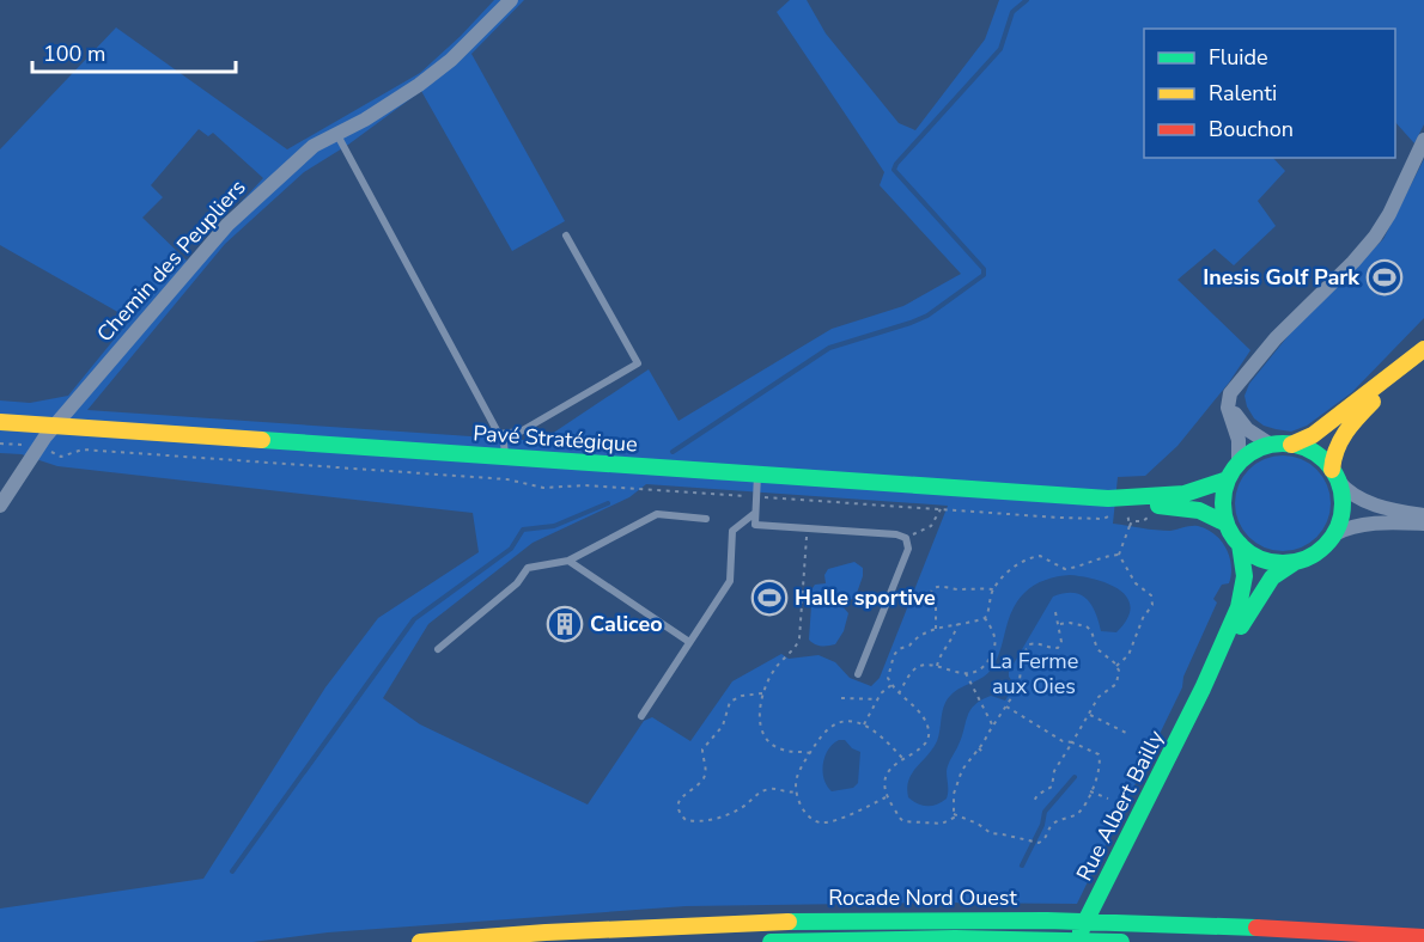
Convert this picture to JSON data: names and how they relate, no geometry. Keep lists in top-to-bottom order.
{
  "streets": {
    "main road": ["Pavé Stratégique", "Rue Albert Bailly", "Rocade Nord Ouest"],
    "street": ["Chemin des Peupliers"]
  },
  "crossings": [
    ["Chemin des Peupliers", "Pavé Stratégique"],
    ["Pavé Stratégique", "Rue Albert Bailly"]
  ],
  "parks": ["La Ferme aux Oies"],
  "places": {
    "sports": ["Inesis Golf Park", "Halle sportive"],
    "building": ["Caliceo"]
  },
  "legend": ["Fluide", "Ralenti", "Bouchon"],
  "scale_bar": "100 m"
}
